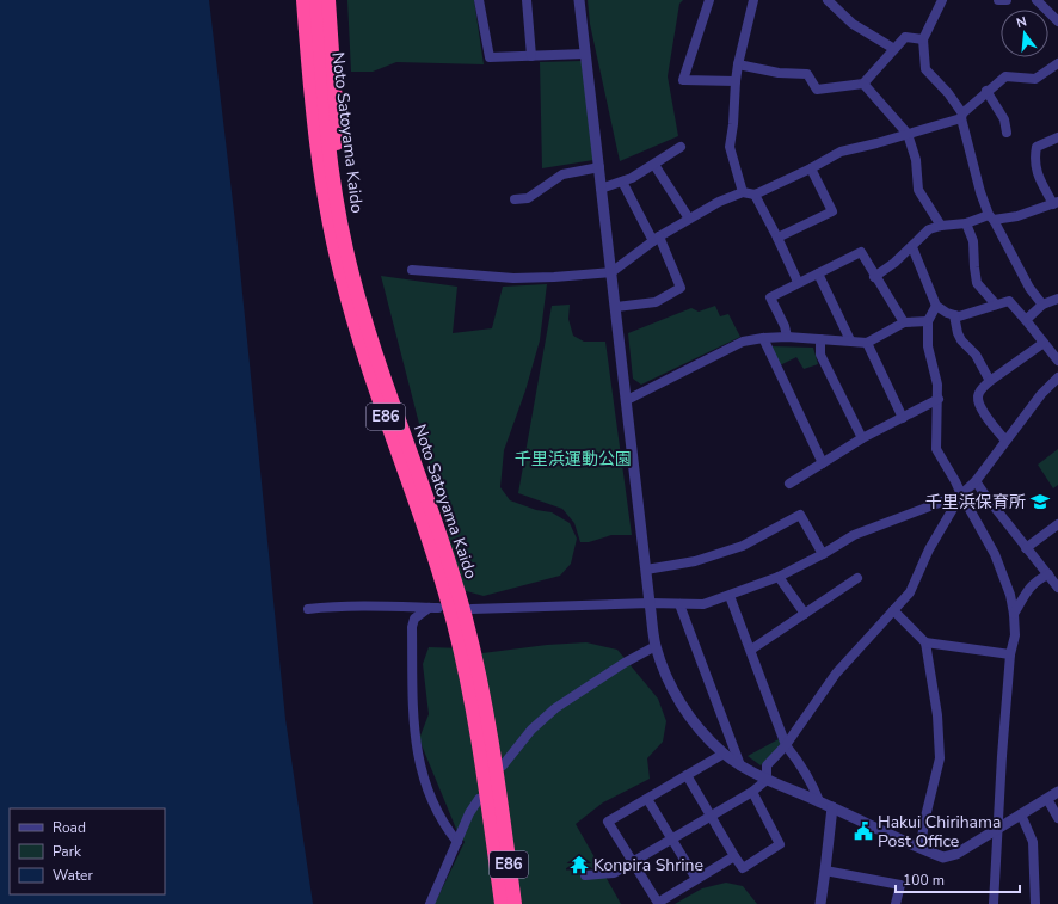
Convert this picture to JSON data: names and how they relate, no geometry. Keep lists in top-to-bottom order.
{
  "streets": {
    "highway": ["Noto Satoyama Kaido", "E86"]
  },
  "parks": ["千里浜運動公園"],
  "places": {
    "school or university": ["千里浜保育所"],
    "public building": ["Hakui Chirihama Post Office"],
    "temple": ["Konpira Shrine"]
  },
  "legend": ["Road", "Park", "Water"],
  "scale_bar": "100 m",
  "north": "top"
}
